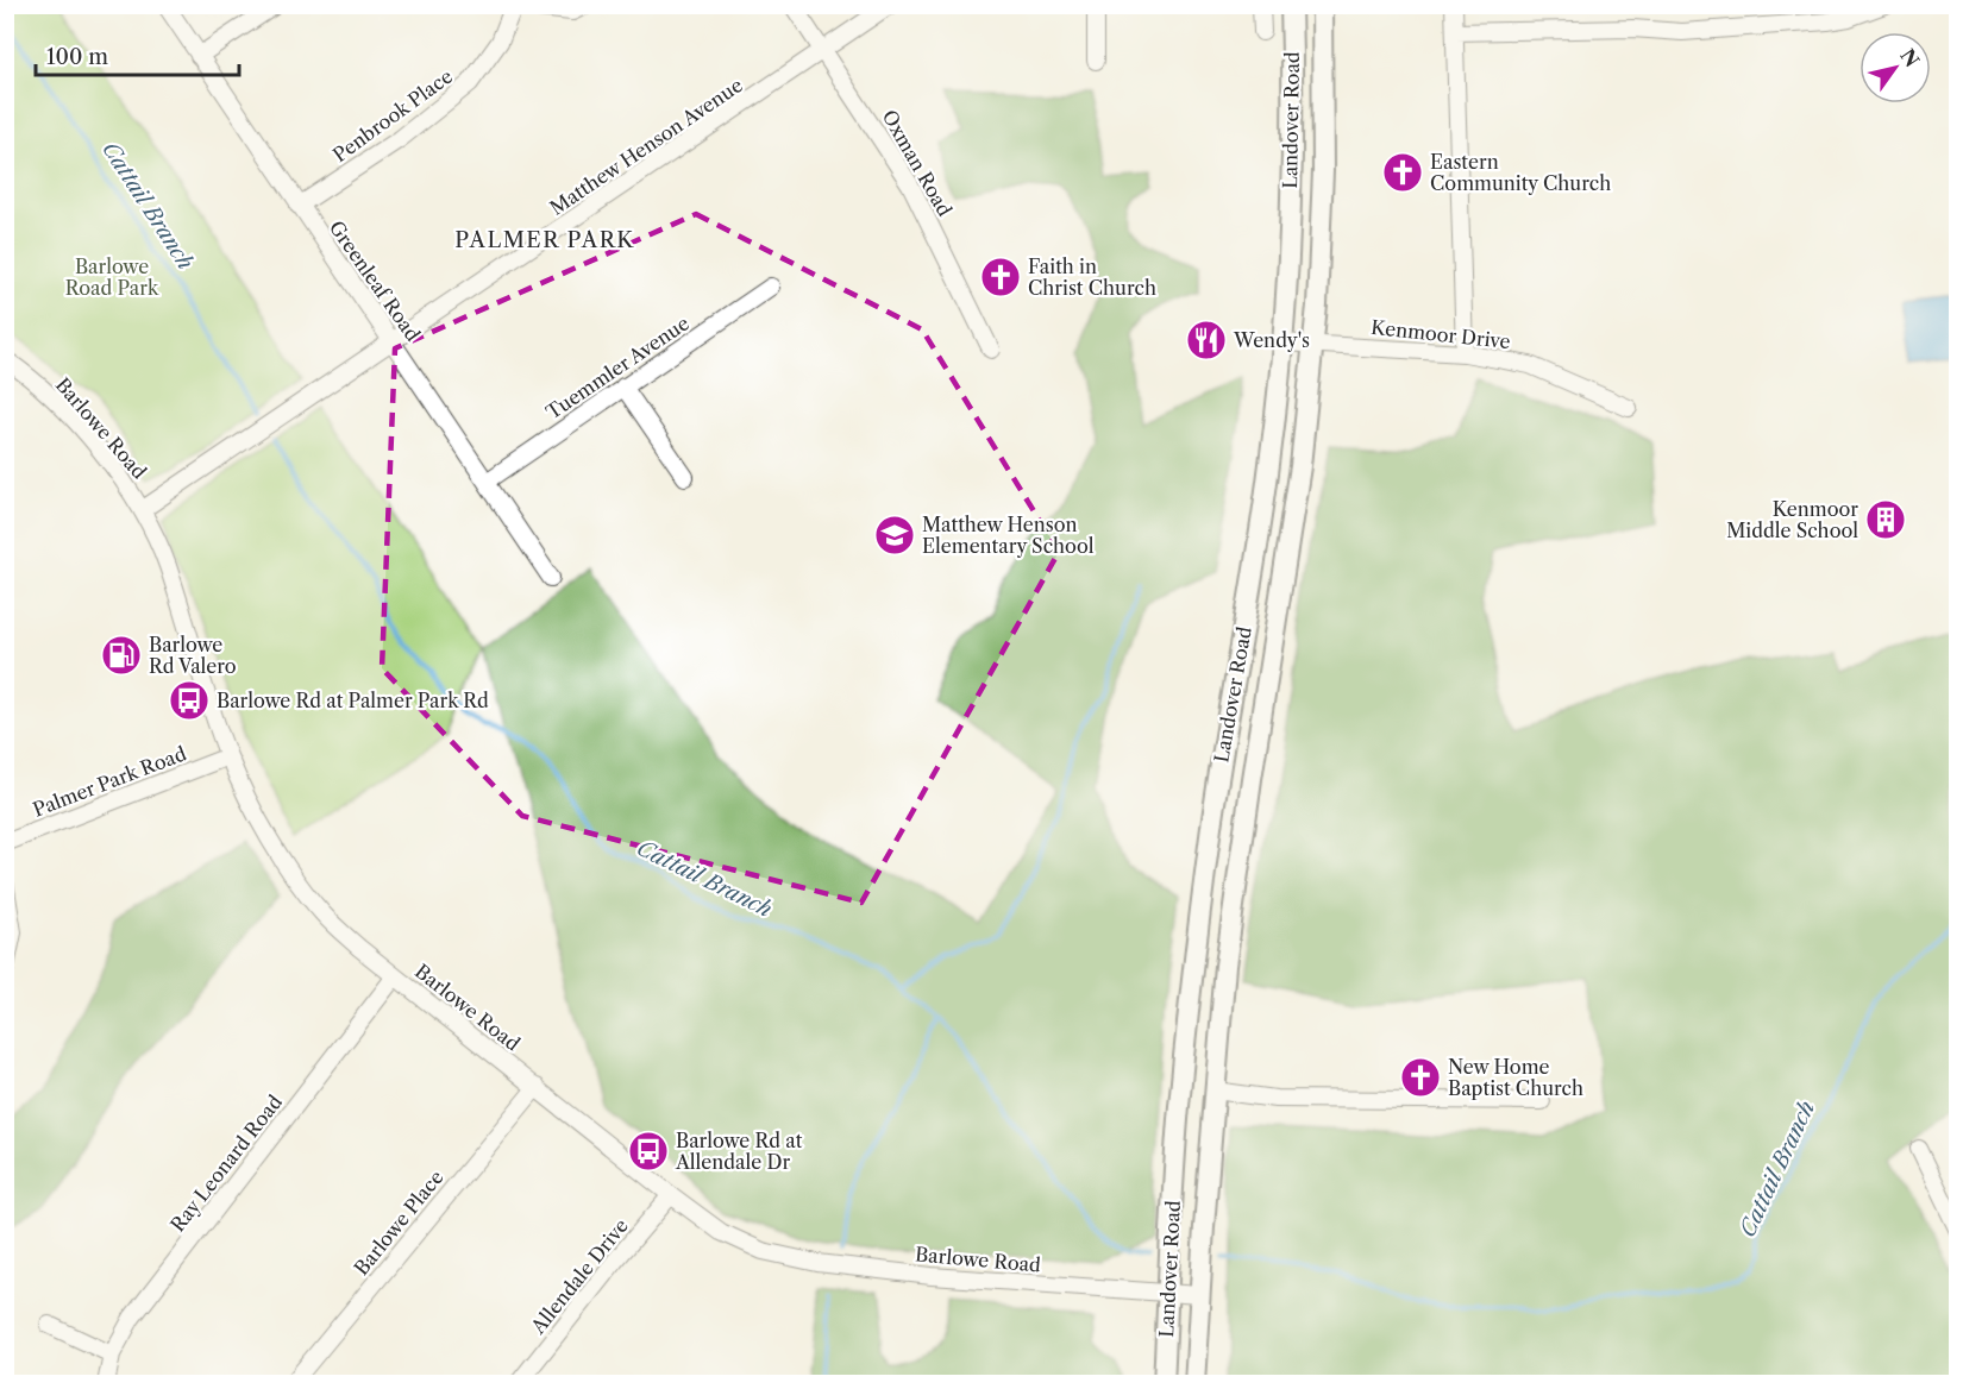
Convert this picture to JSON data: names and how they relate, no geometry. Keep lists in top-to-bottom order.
{
  "streets": {
    "main road": ["Landover Road"],
    "street": [
      "Penbrook Place",
      "Matthew Henson Avenue",
      "Oxman Road",
      "Greenleaf Road",
      "Kenmoor Drive",
      "Tuemmler Avenue",
      "Barlowe Road",
      "Palmer Park Road",
      "Ray Leonard Road",
      "Barlowe Place",
      "Allendale Drive"
    ]
  },
  "crossings": [
    ["Penbrook Place", "Greenleaf Road"],
    ["Landover Road", "Kenmoor Drive"],
    ["Landover Road", "Barlowe Road"],
    ["Matthew Henson Avenue", "Oxman Road"],
    ["Matthew Henson Avenue", "Greenleaf Road"],
    ["Matthew Henson Avenue", "Barlowe Road"],
    ["Greenleaf Road", "Tuemmler Avenue"],
    ["Barlowe Road", "Palmer Park Road"],
    ["Barlowe Road", "Ray Leonard Road"],
    ["Barlowe Road", "Barlowe Place"],
    ["Barlowe Road", "Allendale Drive"]
  ],
  "districts": ["PALMER PARK"],
  "water": ["Cattail Branch"],
  "parks": ["Barlowe Road Park"],
  "places": {
    "church": ["Eastern Community Church", "Faith in Christ Church", "New Home Baptist Church"],
    "restaurant": ["Wendy's"],
    "building": ["Kenmoor Middle School"],
    "school or university": ["Matthew Henson Elementary School"],
    "fuel station": ["Barlowe Rd Valero"],
    "bus stop": ["Barlowe Rd at Palmer Park Rd", "Barlowe Rd at Allendale Dr"]
  },
  "scale_bar": "100 m",
  "north": "top right"
}
